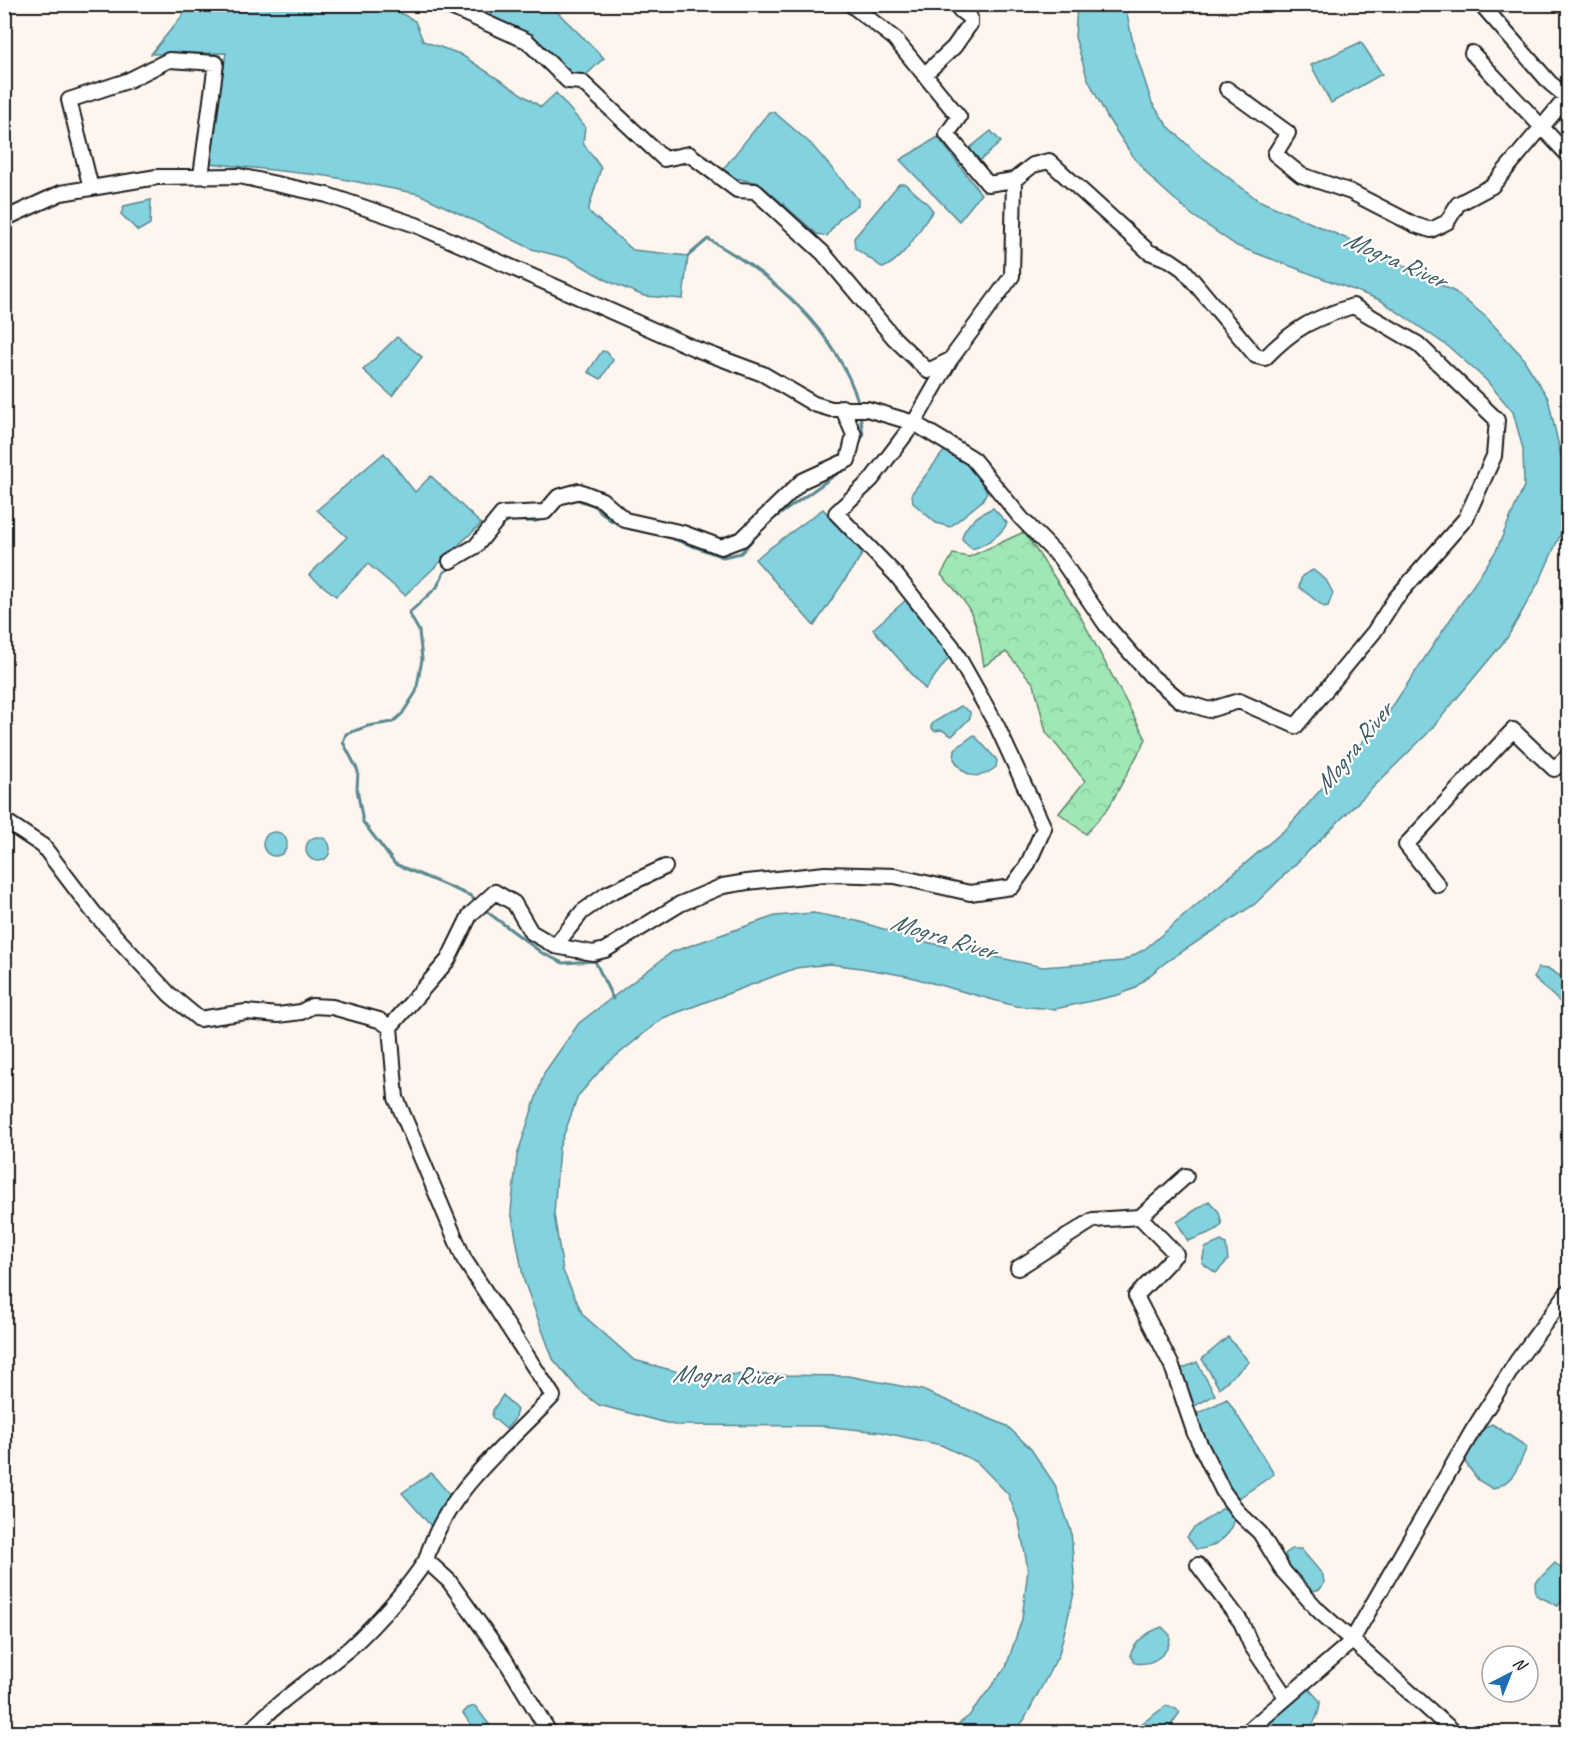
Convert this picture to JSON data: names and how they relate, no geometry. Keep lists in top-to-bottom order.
{
  "water": ["Mogra River"],
  "north": "top right"
}
